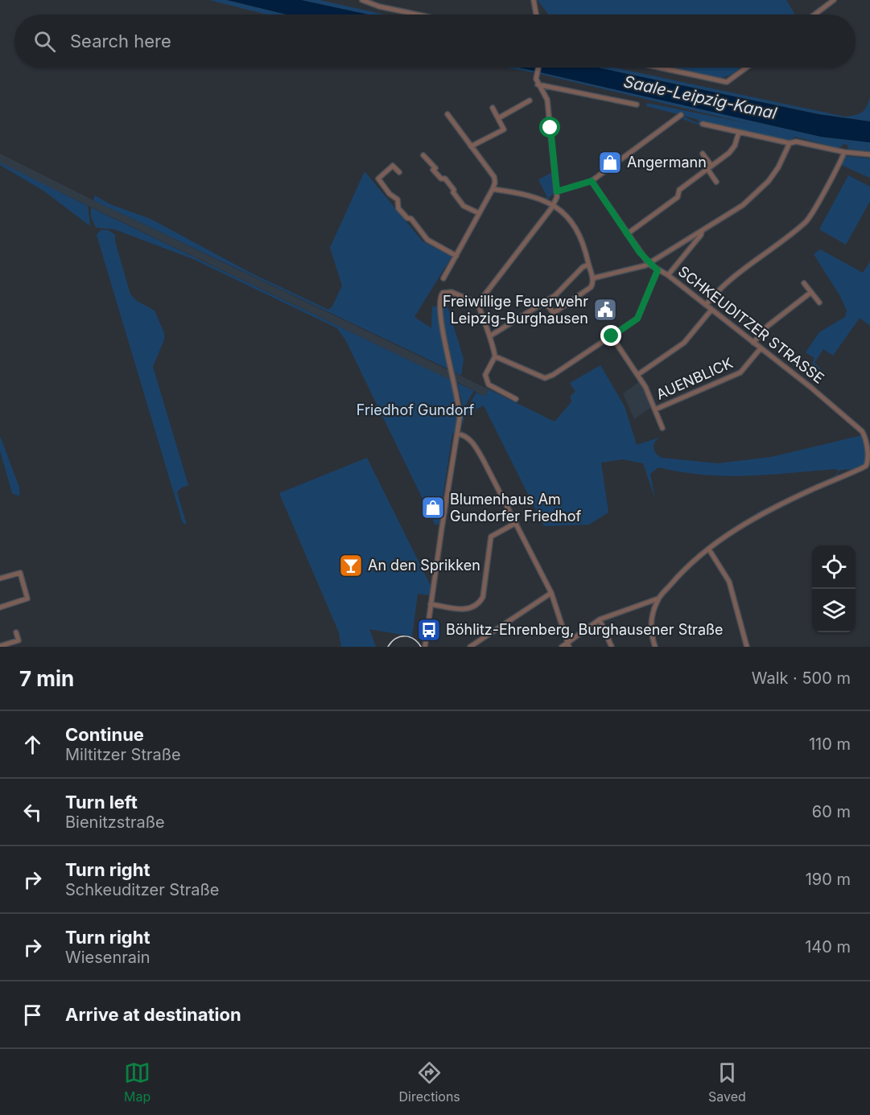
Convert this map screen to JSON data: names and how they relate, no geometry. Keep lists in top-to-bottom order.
{
  "streets": {
    "street": ["SCHKEUDITZER STRASSE", "AUENBLICK"]
  },
  "crossings": [
    ["SCHKEUDITZER STRASSE", "AUENBLICK"]
  ],
  "water": ["Saale-Leipzig-Kanal"],
  "parks": ["Friedhof Gundorf"],
  "places": {
    "shop": ["Angermann", "Blumenhaus Am Gundorfer Friedhof"],
    "public building": ["Freiwillige Feuerwehr Leipzig-Burghausen"],
    "bar": ["An den Sprikken"],
    "bus stop": ["Böhlitz-Ehrenberg, Burghausener Straße"]
  },
  "page": {
    "search": "Search here",
    "heading": ["7 min", "Walk · 500 m"],
    "list": [
      ["Continue", "Miltitzer Straße", "110 m"],
      ["Turn left", "Bienitzstraße", "60 m"],
      ["Turn right", "Schkeuditzer Straße", "190 m"],
      ["Turn right", "Wiesenrain", "140 m"],
      "Arrive at destination"
    ],
    "nav": ["Map", "Directions", "Saved"]
  }
}
